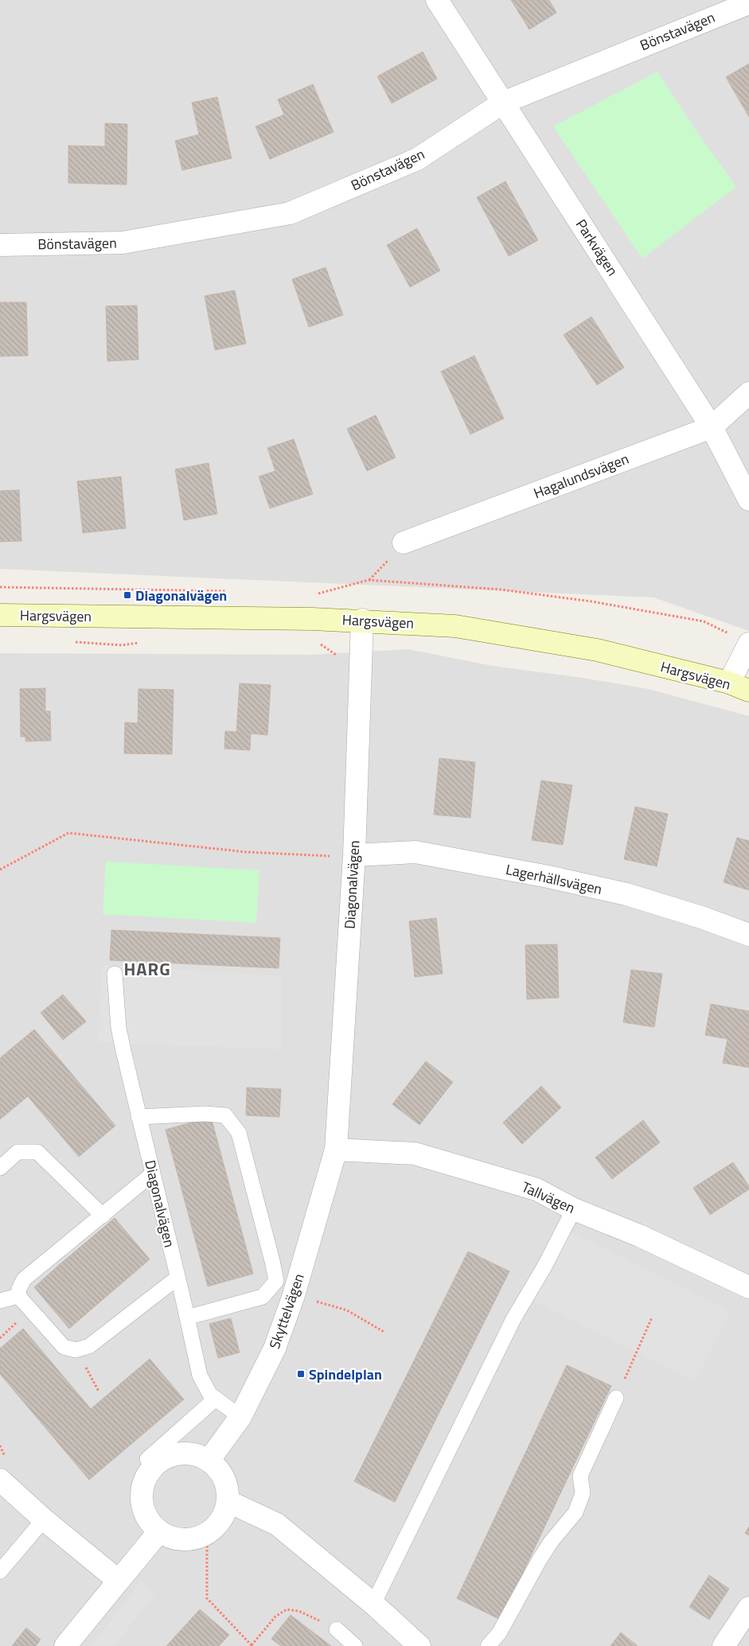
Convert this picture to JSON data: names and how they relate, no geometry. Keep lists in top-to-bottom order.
{
  "streets": {
    "street": [
      "Bönstavägen",
      "Parkvägen",
      "Hagalundsvägen",
      "Hargsvägen",
      "Lagerhällsvägen",
      "Diagonalvägen",
      "Tallvägen",
      "Skyttelvägen"
    ]
  },
  "crossings": [
    ["Bönstavägen", "Parkvägen"],
    ["Parkvägen", "Hagalundsvägen"],
    ["Hargsvägen", "Diagonalvägen"],
    ["Lagerhällsvägen", "Diagonalvägen"],
    ["Diagonalvägen", "Tallvägen"],
    ["Diagonalvägen", "Skyttelvägen"],
    ["Tallvägen", "Skyttelvägen"]
  ],
  "districts": ["HARG"],
  "places": {
    "transit": ["Diagonalvägen", "Spindelplan"]
  }
}
